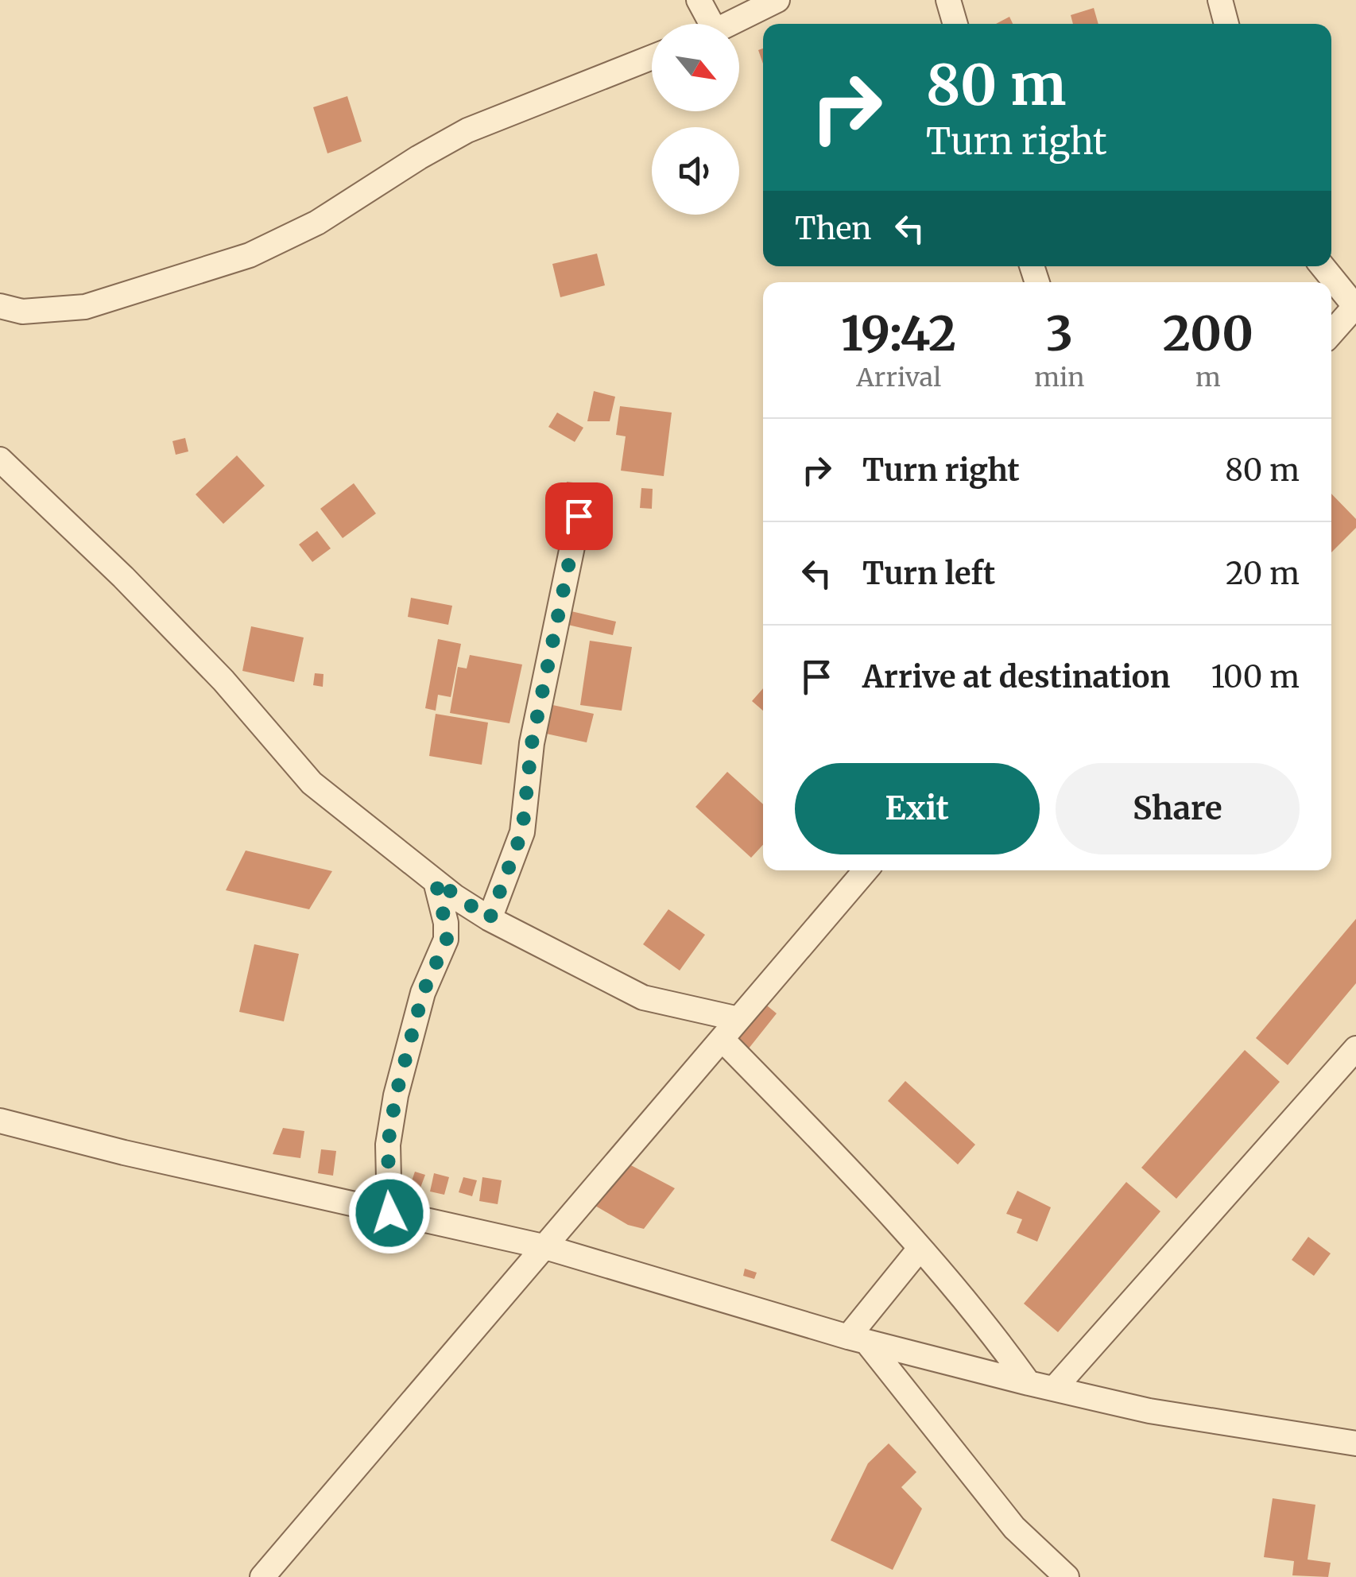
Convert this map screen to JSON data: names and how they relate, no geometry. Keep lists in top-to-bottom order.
{
  "north": "bottom right",
  "page": {
    "turn": ["80 m", "Turn right"],
    "then": "Then",
    "eta": [
      "19:42",
      "Arrival",
      "3",
      "min",
      "200",
      "m"
    ],
    "list": [
      {
        "name": "Turn right",
        "value": "80 m"
      },
      {
        "name": "Turn left",
        "value": "20 m"
      },
      {
        "name": "Arrive at destination",
        "value": "100 m"
      }
    ],
    "buttons": ["Exit", "Share"]
  }
}
